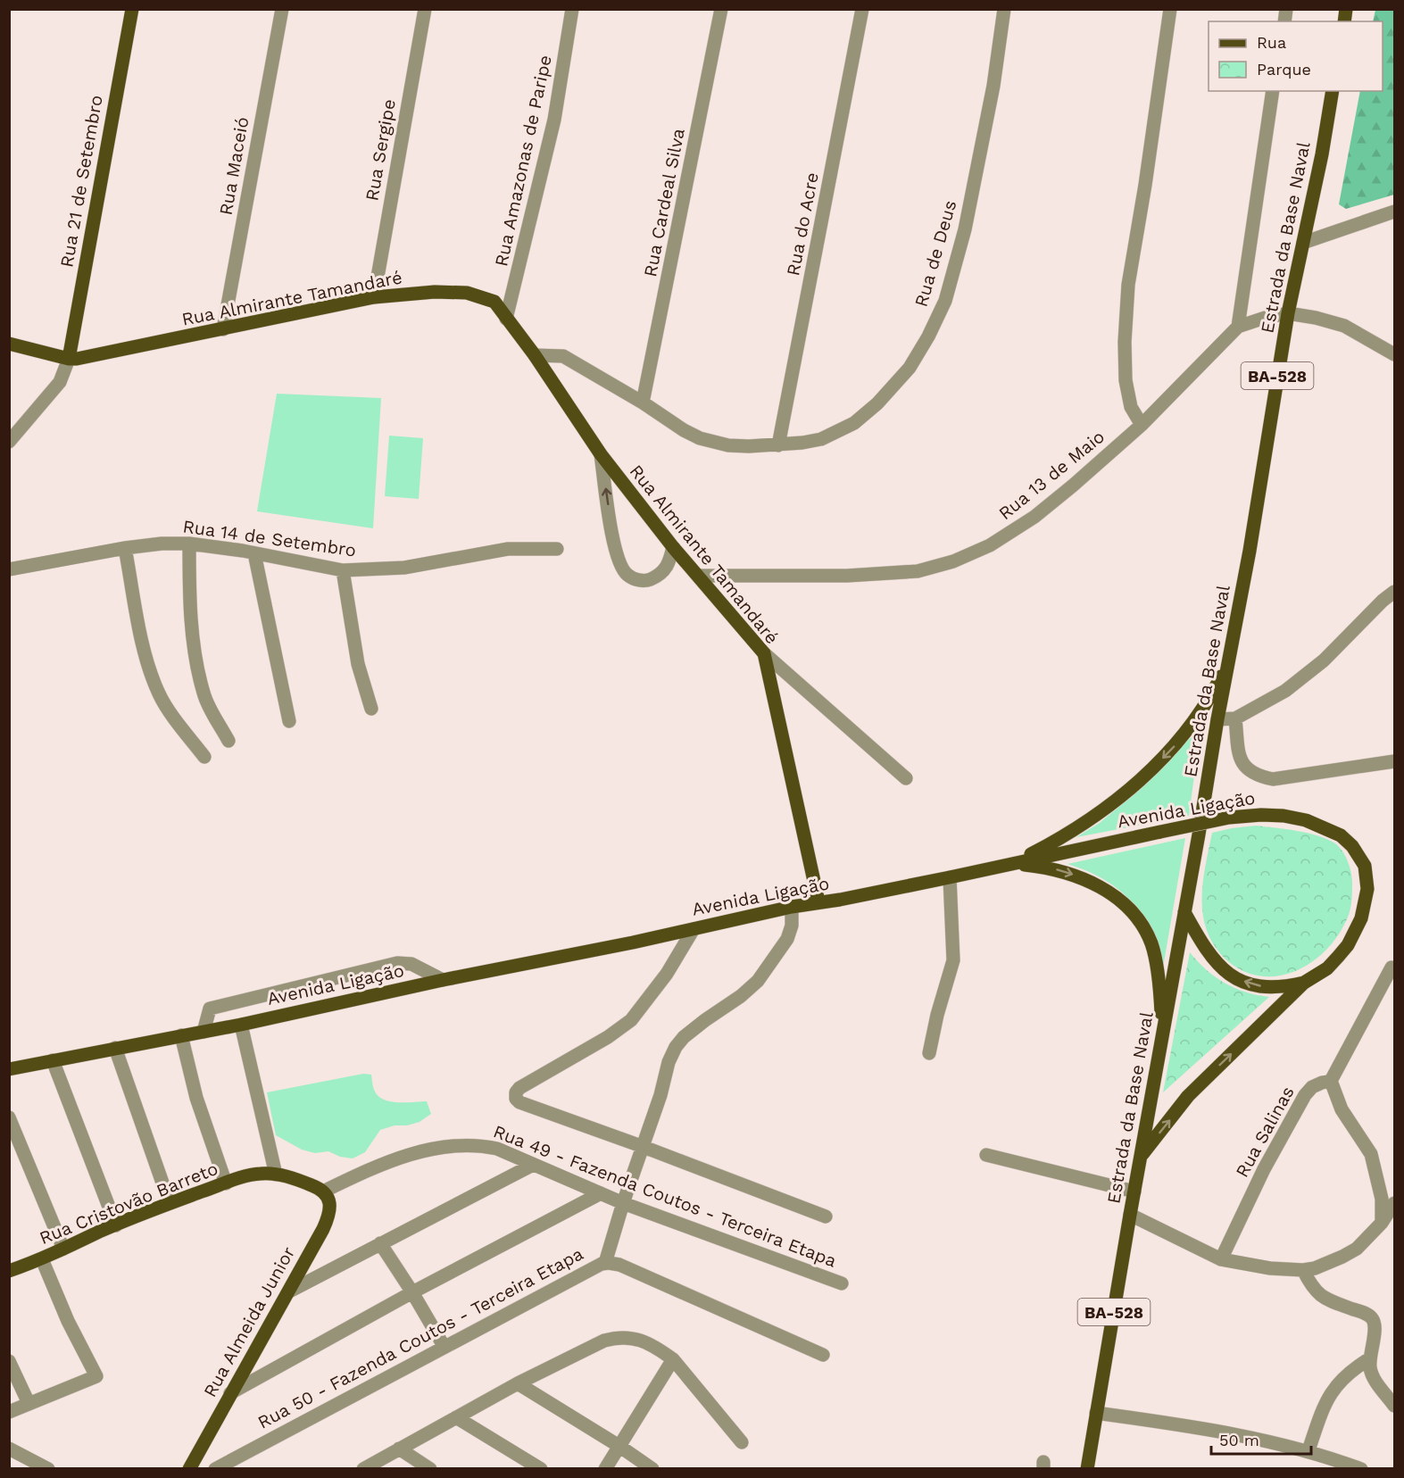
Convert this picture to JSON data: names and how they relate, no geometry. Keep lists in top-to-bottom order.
{
  "streets": {
    "main road": [
      "Rua 21 de Setembro",
      "Estrada da Base Naval",
      "Rua Almirante Tamandaré",
      "BA-528",
      "Avenida Ligação",
      "Rua Cristovão Barreto",
      "Rua Almeida Junior"
    ],
    "street": [
      "Rua Sergipe",
      "Rua Amazonas de Paripe",
      "Rua Maceió",
      "Rua Cardeal Silva",
      "Rua do Acre",
      "Rua de Deus",
      "Rua 13 de Maio",
      "Rua 14 de Setembro",
      "Rua Salinas",
      "Rua 49 - Fazenda Coutos - Terceira Etapa",
      "Rua 50 - Fazenda Coutos - Terceira Etapa"
    ]
  },
  "crossings": [
    ["Rua Sergipe", "Rua Almirante Tamandaré"],
    ["Rua Amazonas de Paripe", "Rua Almirante Tamandaré"],
    ["Rua Maceió", "Rua Almirante Tamandaré"],
    ["Rua 21 de Setembro", "Rua Almirante Tamandaré"],
    ["Rua Cardeal Silva", "Rua de Deus"],
    ["Rua do Acre", "Rua de Deus"],
    ["Estrada da Base Naval", "Avenida Ligação"],
    ["Rua de Deus", "Rua Almirante Tamandaré"],
    ["Rua Almirante Tamandaré", "Rua 13 de Maio"],
    ["Rua Almirante Tamandaré", "Avenida Ligação"],
    ["Rua 49 - Fazenda Coutos - Terceira Etapa", "Rua Cristovão Barreto"],
    ["Rua 49 - Fazenda Coutos - Terceira Etapa", "Rua Almeida Junior"],
    ["Rua Cristovão Barreto", "Rua Almeida Junior"]
  ],
  "legend": ["Rua", "Parque"],
  "scale_bar": "50 m"
}
